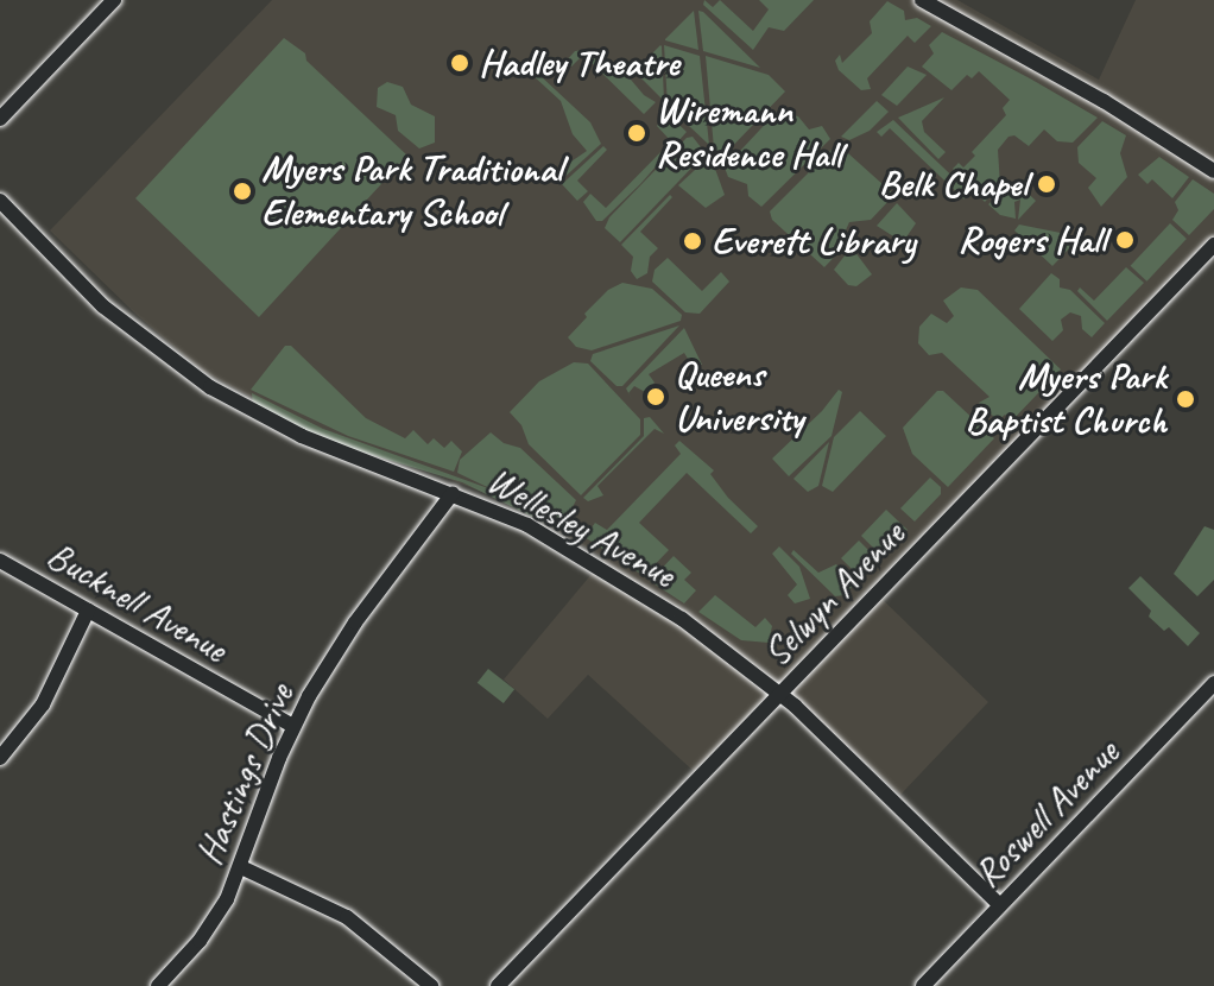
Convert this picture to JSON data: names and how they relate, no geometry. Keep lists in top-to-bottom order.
{
  "streets": {
    "street": [
      "Wellesley Avenue",
      "Selwyn Avenue",
      "Bucknell Avenue",
      "Hastings Drive",
      "Roswell Avenue"
    ]
  },
  "crossings": [
    ["Wellesley Avenue", "Selwyn Avenue"],
    ["Wellesley Avenue", "Hastings Drive"],
    ["Wellesley Avenue", "Roswell Avenue"],
    ["Bucknell Avenue", "Hastings Drive"]
  ],
  "places": [
    "Hadley Theatre",
    "Wiremann Residence Hall",
    "Belk Chapel",
    "Myers Park Traditional Elementary School",
    "Rogers Hall",
    "Everett Library",
    "Queens University",
    "Myers Park Baptist Church"
  ]
}
